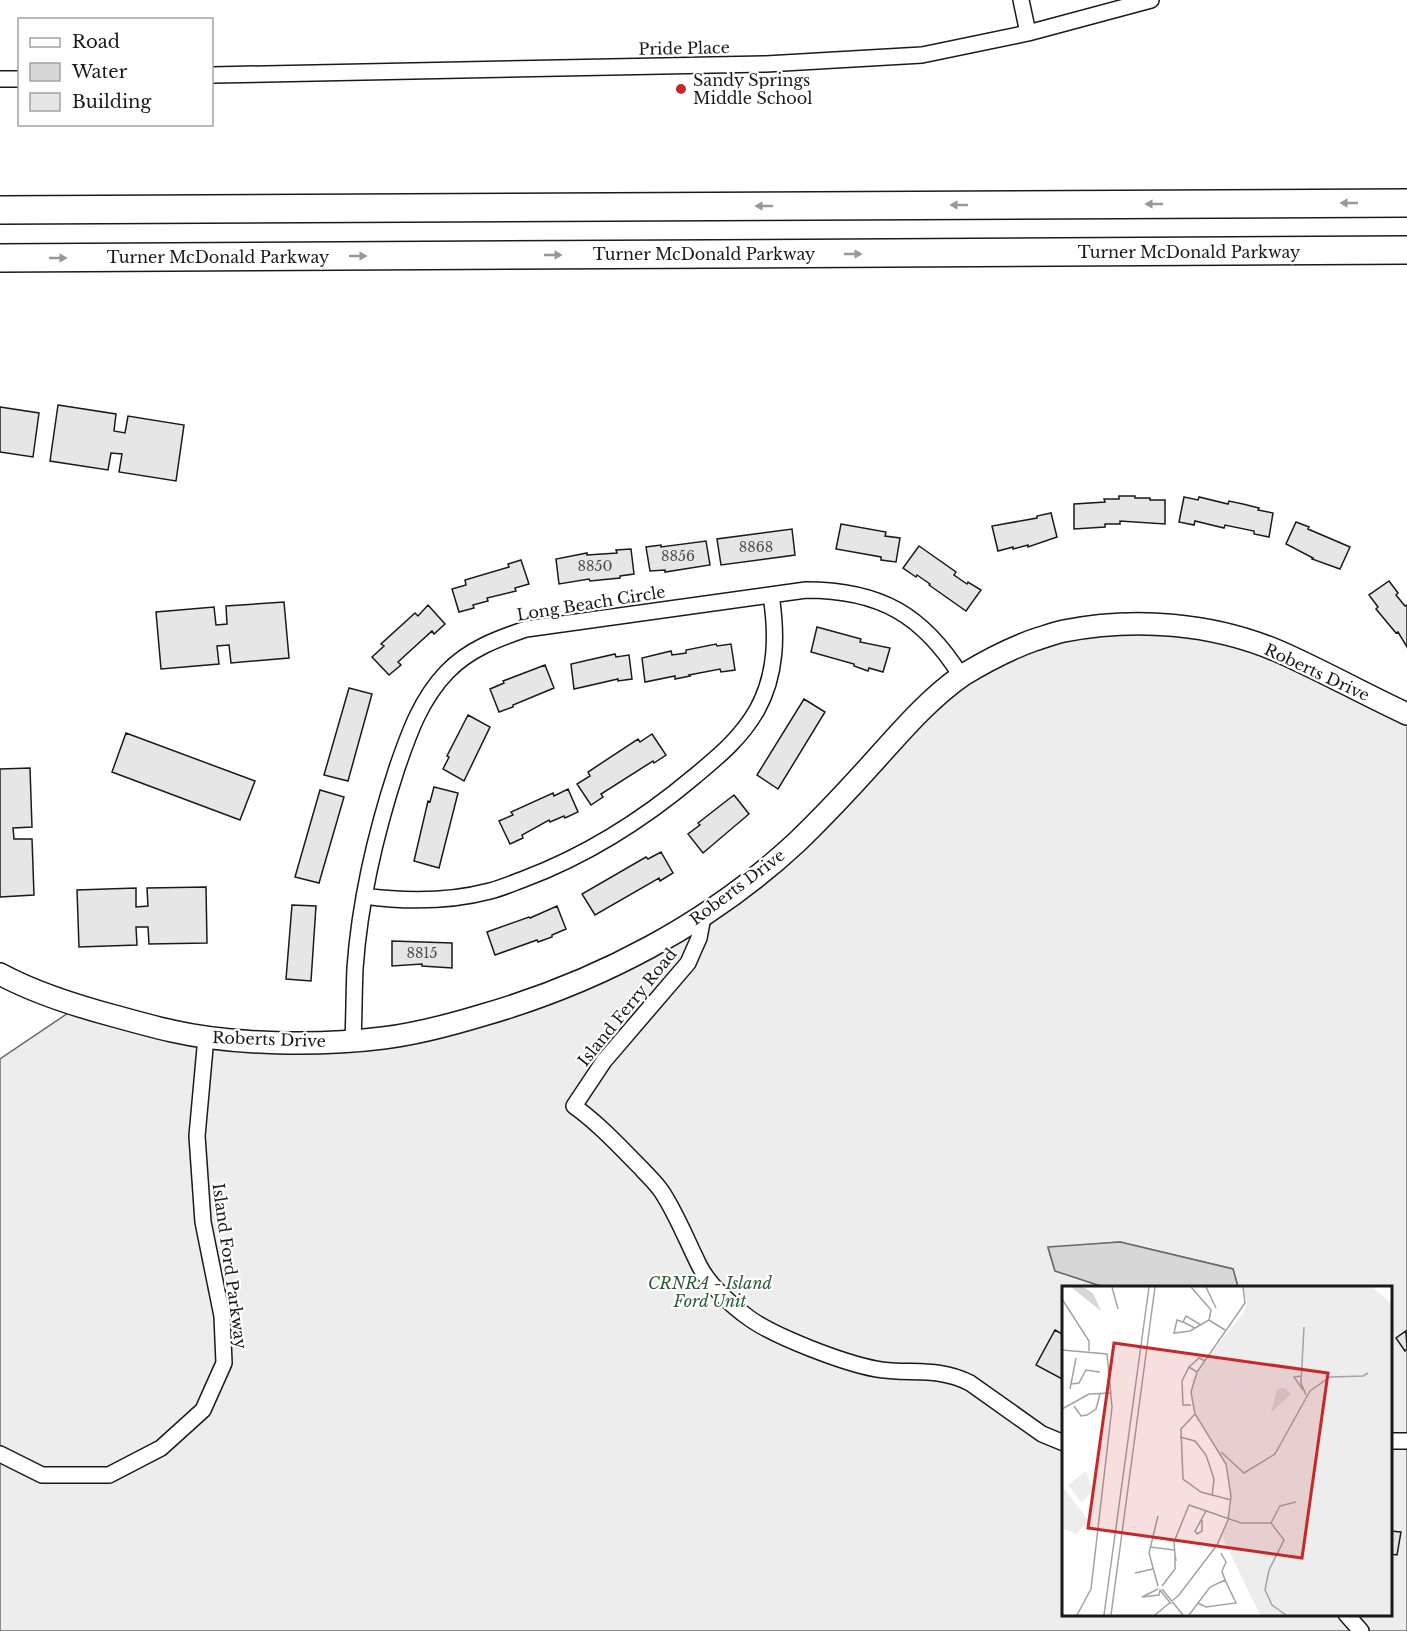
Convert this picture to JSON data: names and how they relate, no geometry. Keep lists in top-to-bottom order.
{
  "streets": {
    "highway": ["Turner McDonald Parkway"],
    "street": [
      "Pride Place",
      "Long Beach Circle",
      "Roberts Drive",
      "Island Ferry Road",
      "Island Ford Parkway"
    ]
  },
  "crossings": [
    ["Long Beach Circle", "Roberts Drive"],
    ["Roberts Drive", "Island Ferry Road"],
    ["Roberts Drive", "Island Ford Parkway"]
  ],
  "parks": ["CRNRA - Island Ford Unit"],
  "places": ["Sandy Springs Middle School"],
  "house_numbers": [
    "8868",
    "8856",
    "8850",
    "8815"
  ],
  "legend": ["Road", "Water", "Building"]
}
